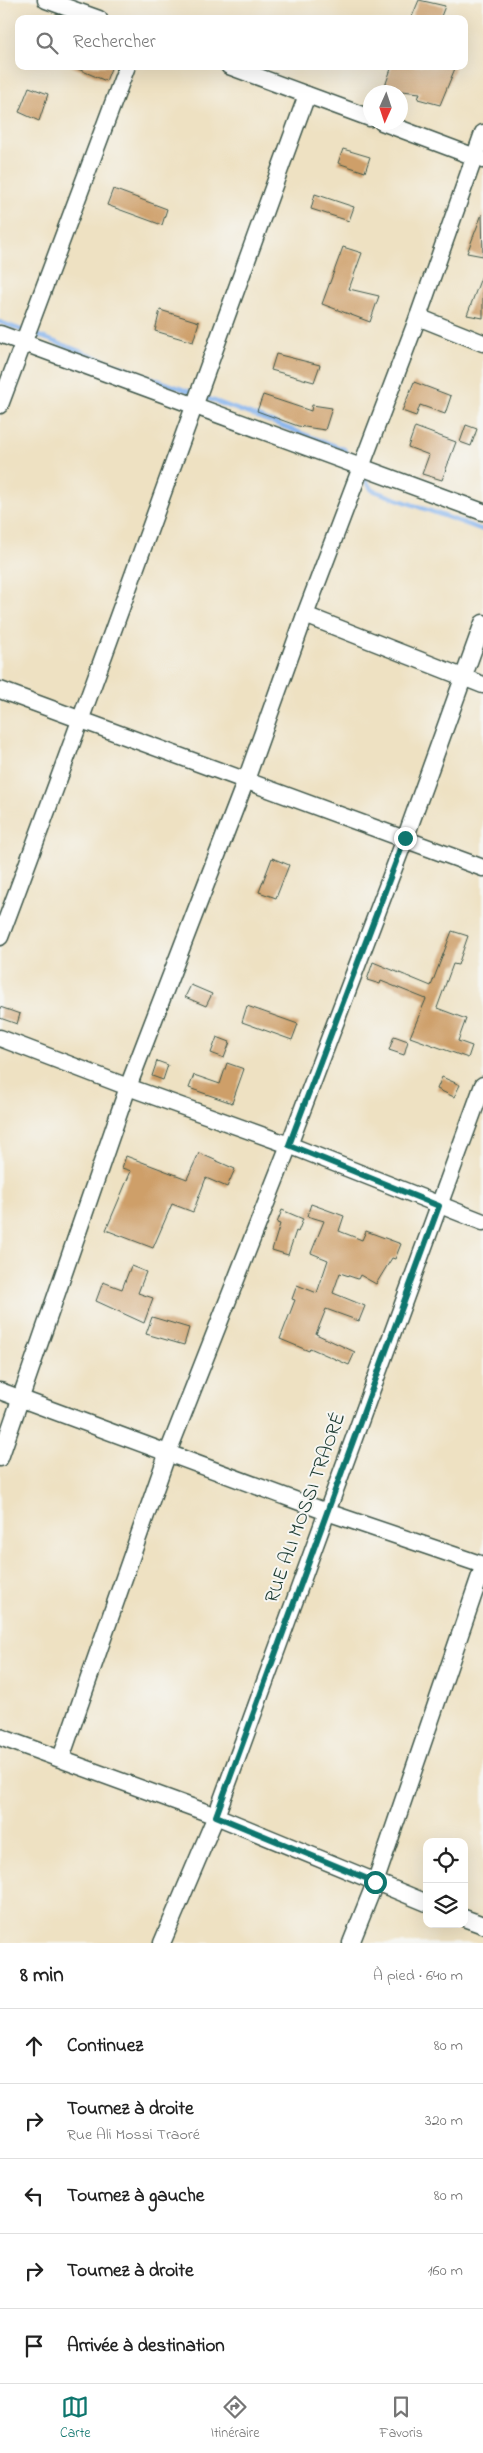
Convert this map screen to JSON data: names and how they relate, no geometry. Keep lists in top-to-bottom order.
{
  "streets": {
    "street": ["RUE ALI MOSSI TRAORÉ"]
  },
  "north": "bottom",
  "page": {
    "search": "Rechercher",
    "heading": ["8 min", "À pied · 640 m"],
    "list": [
      ["Continuez", "80 m"],
      ["Tournez à droite", "Rue Ali Mossi Traoré", "320 m"],
      ["Tournez à gauche", "80 m"],
      ["Tournez à droite", "160 m"],
      "Arrivée à destination"
    ],
    "nav": ["Carte", "Itinéraire", "Favoris"]
  }
}
